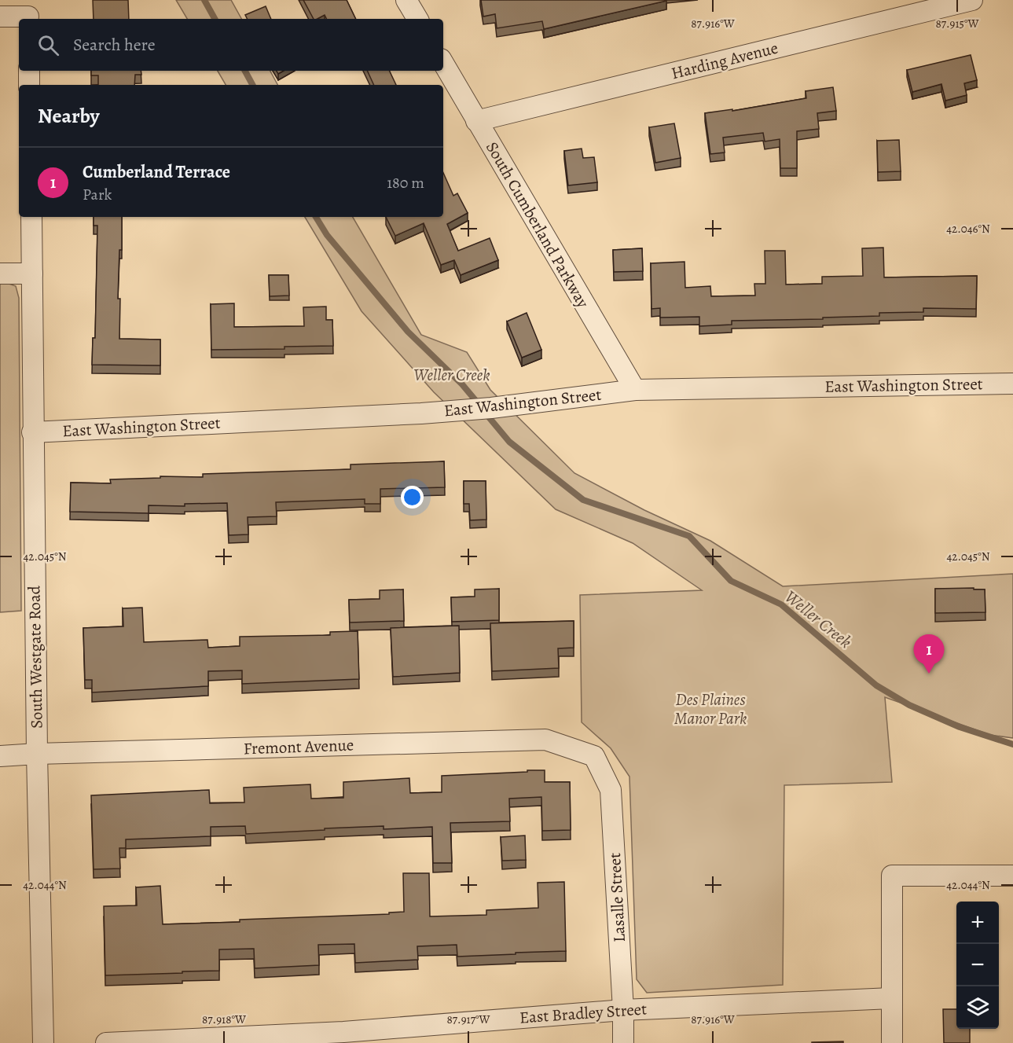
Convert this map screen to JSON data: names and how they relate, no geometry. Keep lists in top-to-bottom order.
{
  "streets": {
    "street": [
      "Harding Avenue",
      "South Cumberland Parkway",
      "East Washington Street",
      "South Westgate Road",
      "Fremont Avenue",
      "Lasalle Street",
      "East Bradley Street"
    ]
  },
  "crossings": [
    ["Harding Avenue", "South Cumberland Parkway"],
    ["South Cumberland Parkway", "East Washington Street"],
    ["East Washington Street", "South Westgate Road"],
    ["South Westgate Road", "Fremont Avenue"],
    ["Fremont Avenue", "Lasalle Street"],
    ["Lasalle Street", "East Bradley Street"]
  ],
  "water": ["Weller Creek"],
  "parks": ["Weller Creek", "Des Plaines Manor Park"],
  "page": {
    "search": "Search here",
    "heading": "Nearby",
    "list": [
      {
        "mark": "1",
        "name": "Cumberland Terrace",
        "note": "Park",
        "value": "180 m"
      }
    ],
    "pins": "1",
    "map_buttons": ["+", "−"]
  },
  "coordinates": [
    "87.916°W",
    "87.915°W",
    "42.046°N",
    "42.045°N",
    "42.044°N",
    "87.918°W",
    "87.917°W"
  ]
}
